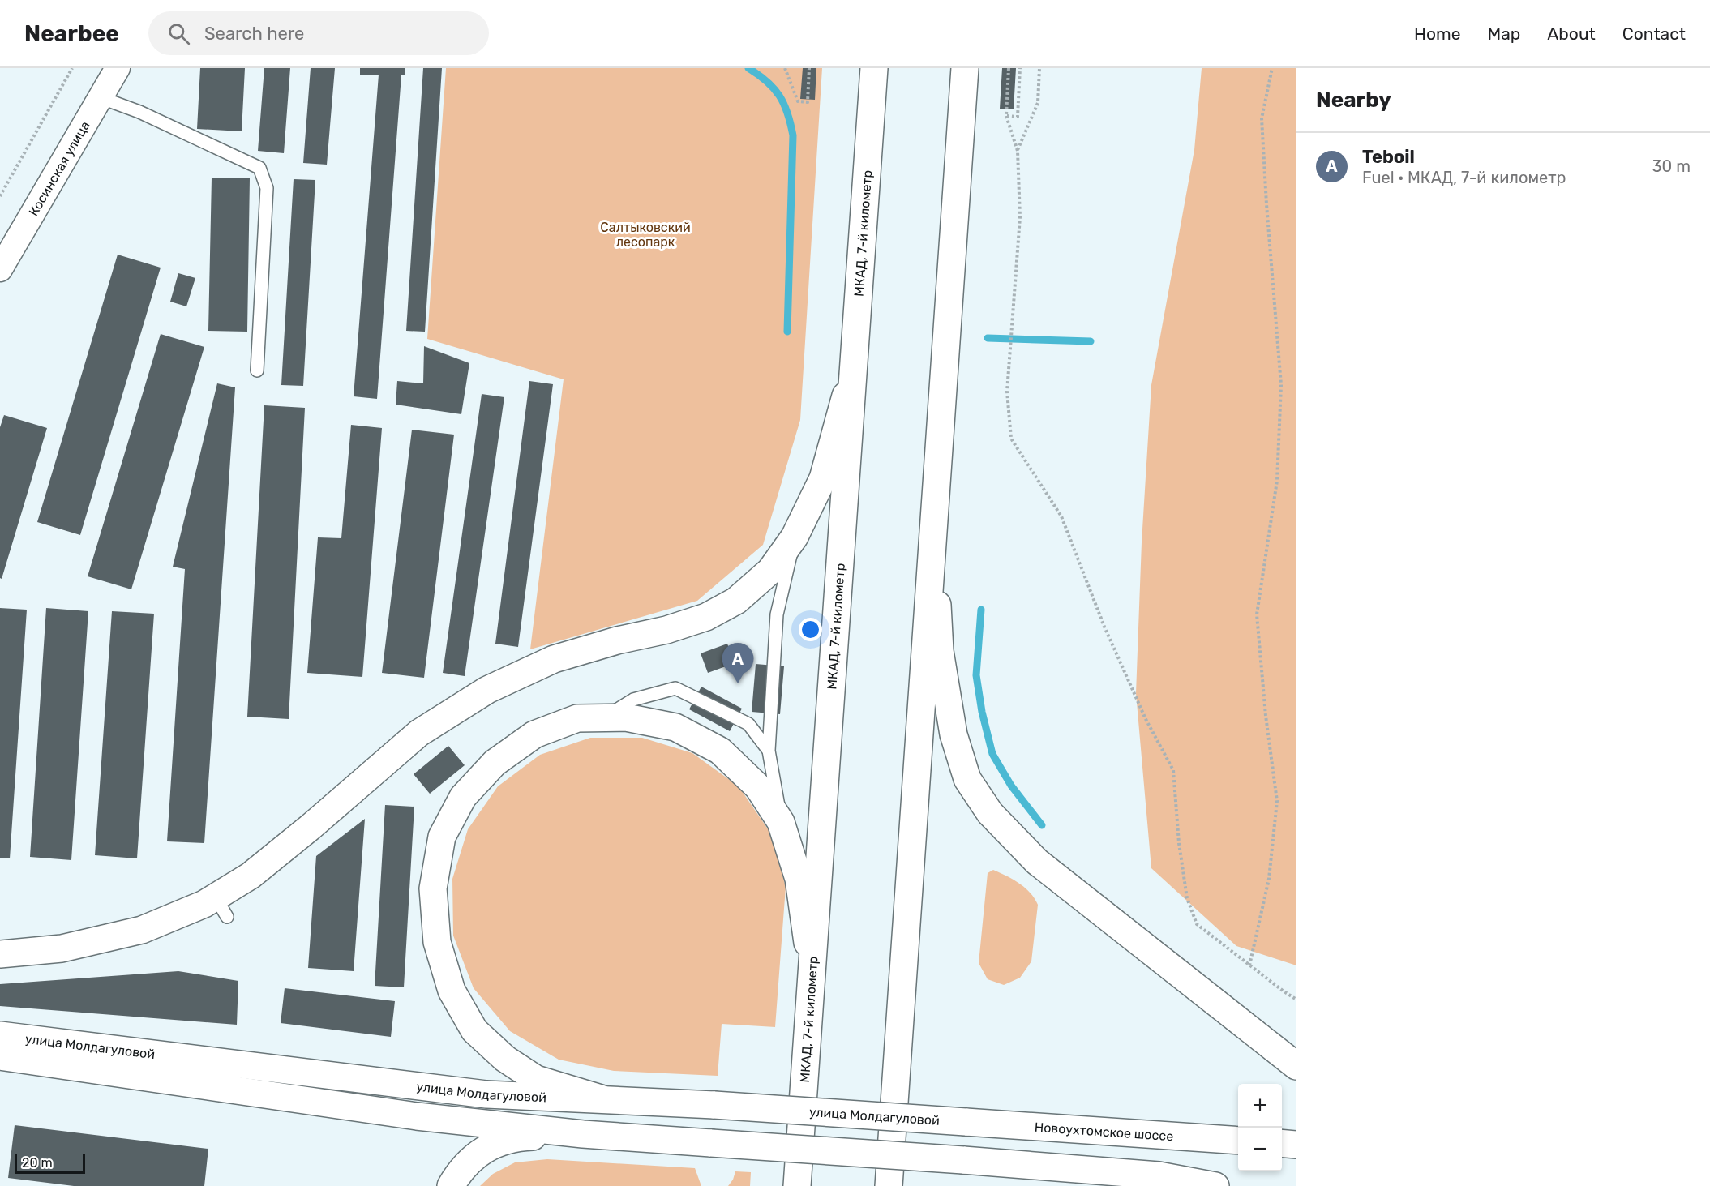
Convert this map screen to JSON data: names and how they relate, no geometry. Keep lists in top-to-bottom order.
{
  "streets": {
    "main road": ["МКАД, 7-й километр", "улица Молдагуловой", "Новоухтомское шоссе"],
    "street": ["Косинская улица"]
  },
  "crossings": [
    ["улица Молдагуловой", "Новоухтомское шоссе"]
  ],
  "parks": ["Салтыковский лесопарк"],
  "scale_bar": "20 m",
  "page": {
    "header": "Nearbee",
    "search": "Search here",
    "nav": [
      "Home",
      "Map",
      "About",
      "Contact"
    ],
    "heading": "Nearby",
    "list": [
      {
        "mark": "A",
        "name": "Teboil",
        "note": "Fuel · МКАД, 7-й километр",
        "value": "30 m"
      }
    ],
    "pins": "A",
    "map_buttons": ["+", "−"],
    "scale": "20 m"
  }
}
